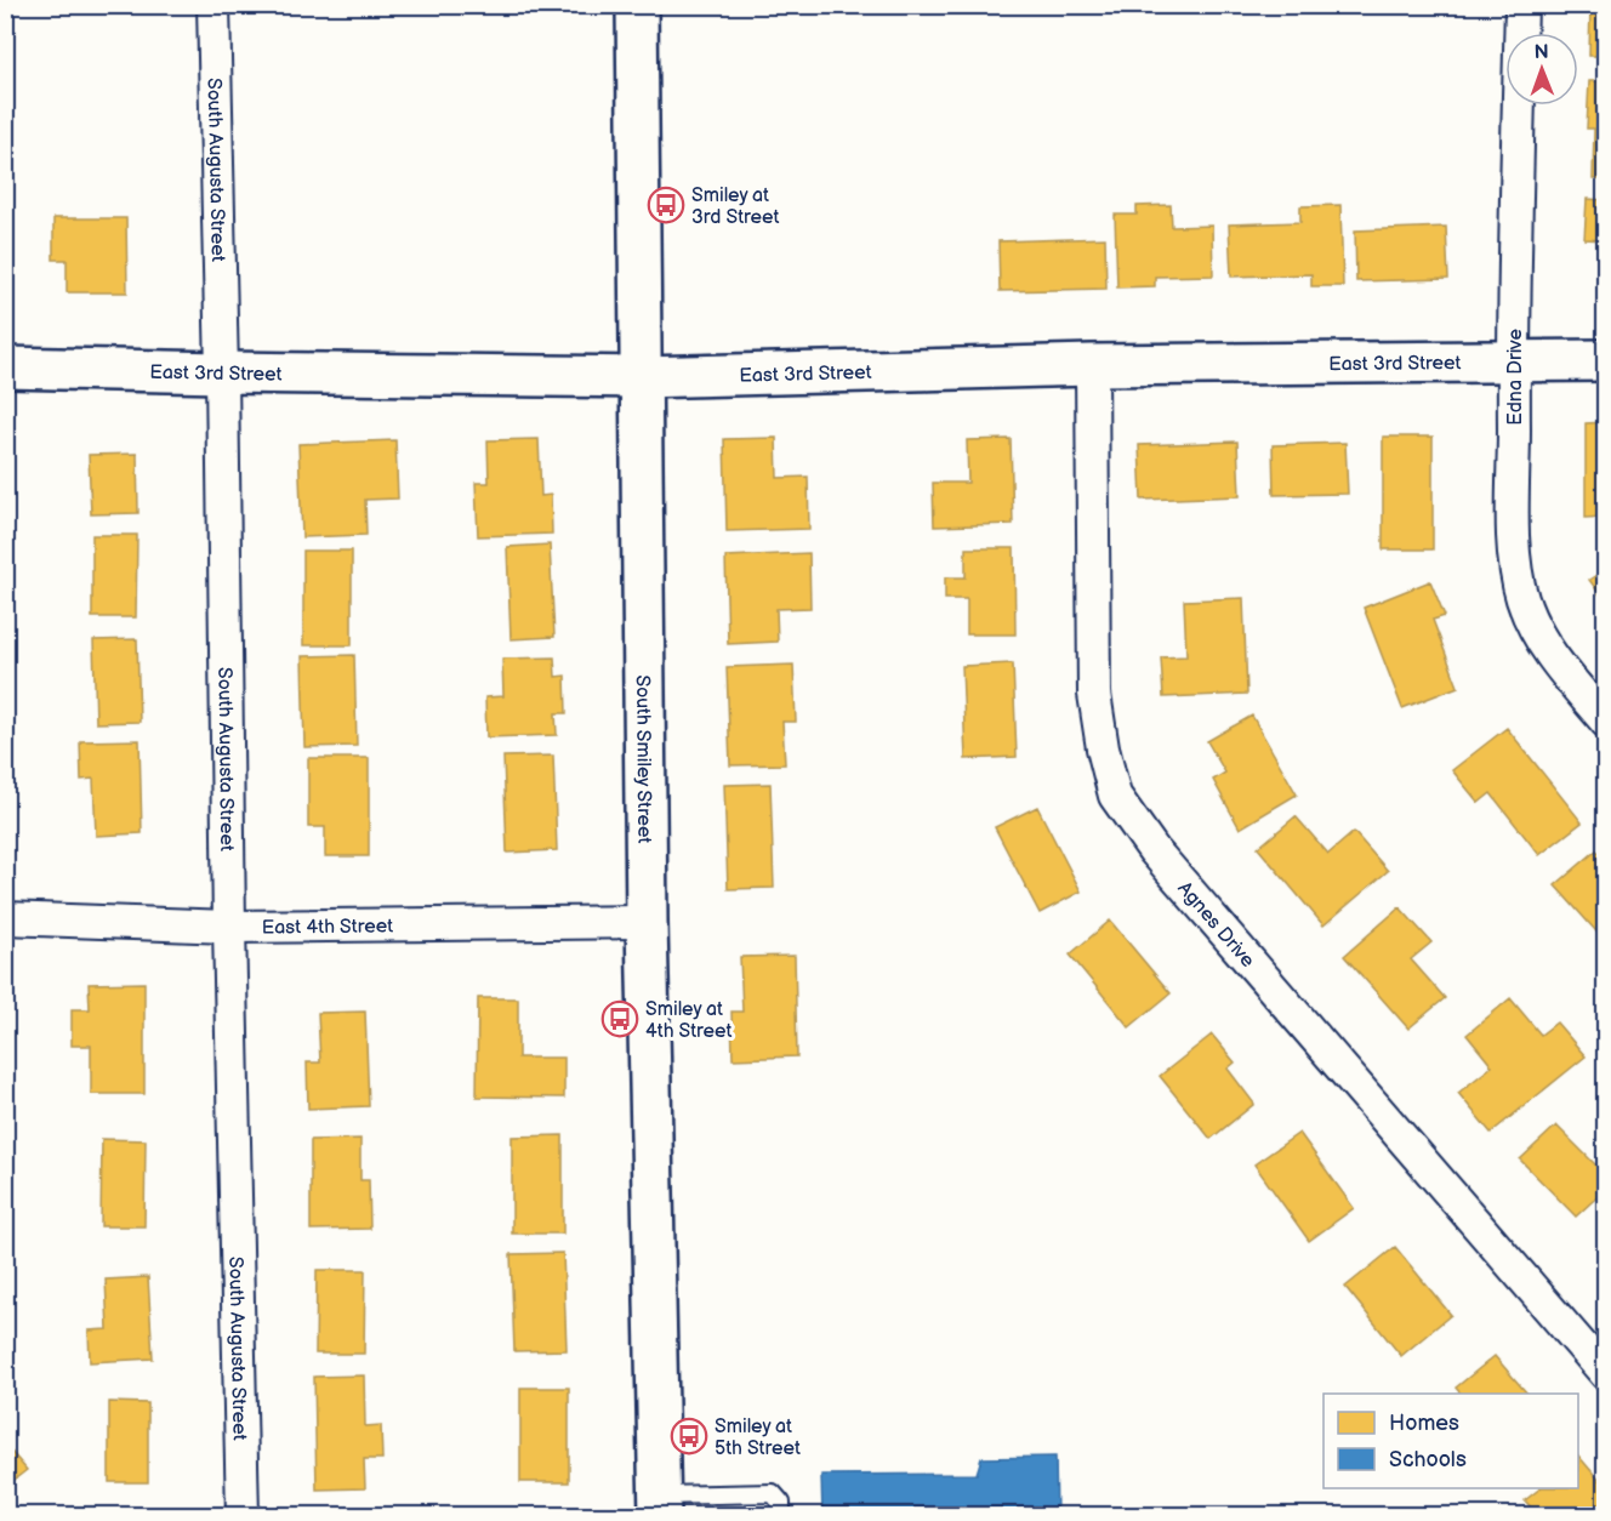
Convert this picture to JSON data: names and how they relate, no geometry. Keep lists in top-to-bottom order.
{
  "streets": {
    "street": [
      "South Augusta Street",
      "East 3rd Street",
      "Edna Drive",
      "South Smiley Street",
      "Agnes Drive",
      "East 4th Street"
    ]
  },
  "crossings": [
    ["South Augusta Street", "East 3rd Street"],
    ["South Augusta Street", "East 4th Street"],
    ["East 3rd Street", "Edna Drive"],
    ["East 3rd Street", "South Smiley Street"],
    ["East 3rd Street", "Agnes Drive"],
    ["South Smiley Street", "East 4th Street"]
  ],
  "places": {
    "bus stop": ["Smiley at 3rd Street", "Smiley at 4th Street", "Smiley at 5th Street"]
  },
  "legend": ["Homes", "Schools"],
  "north": "top"
}
